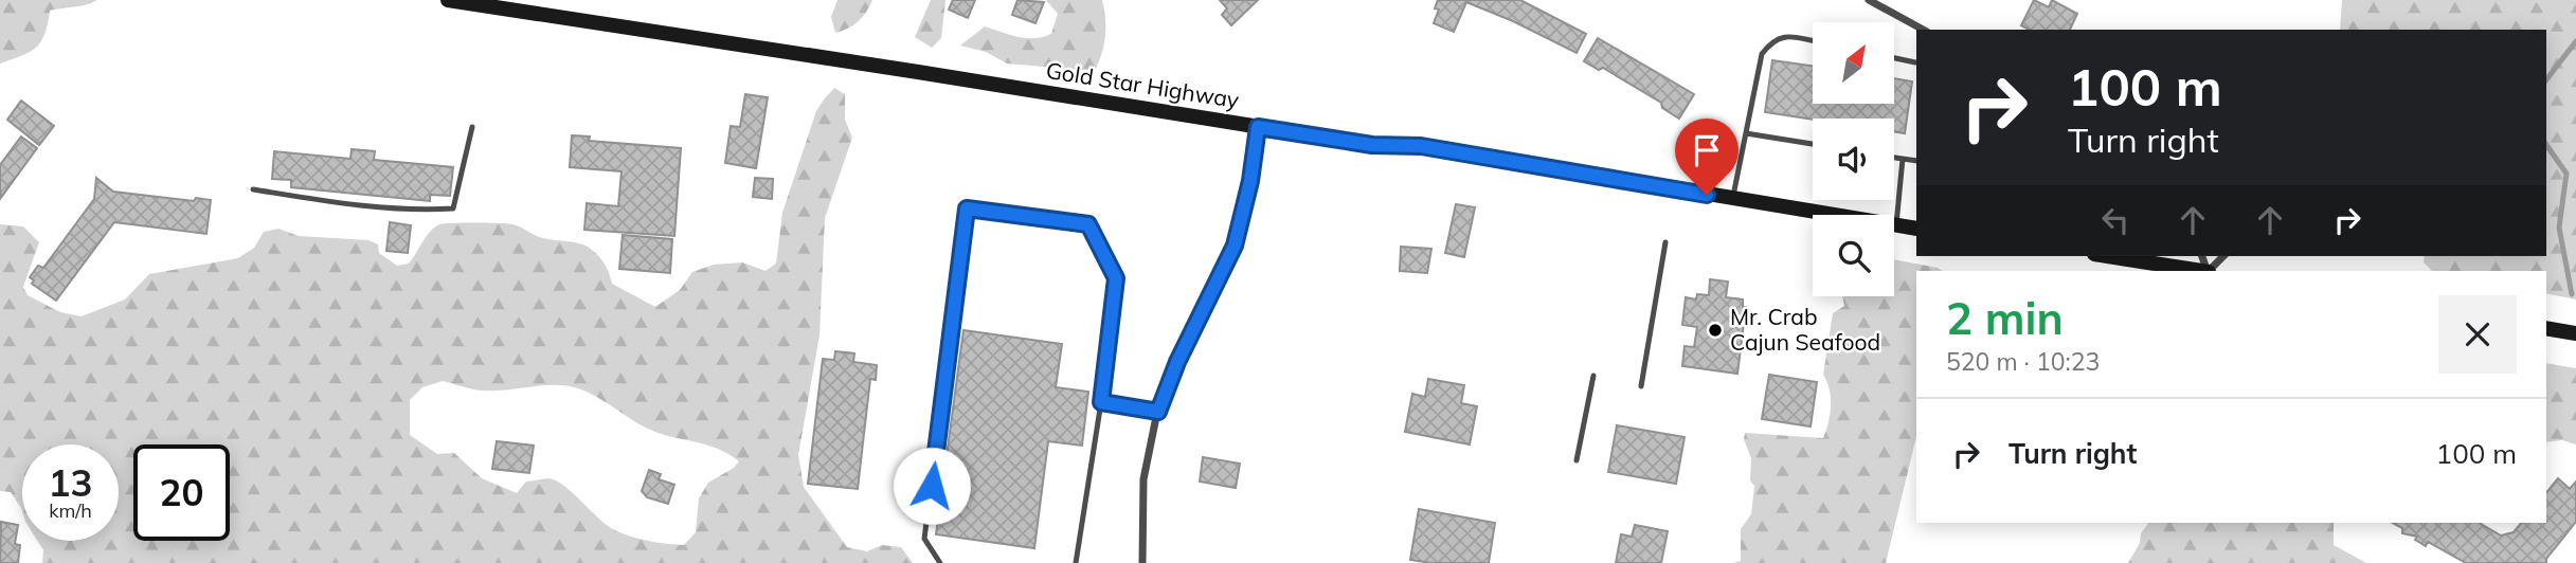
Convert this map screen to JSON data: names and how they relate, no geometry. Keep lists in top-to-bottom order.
{
  "streets": {
    "main road": ["Gold Star Highway"]
  },
  "places": ["Mr. Crab Cajun Seafood"],
  "north": "top right",
  "page": {
    "turn": ["100 m", "Turn right"],
    "heading": ["2 min", "520 m · 10:23"],
    "list": [
      {
        "name": "Turn right",
        "value": "100 m"
      }
    ],
    "speed": "13 km/h",
    "limit": "20"
  }
}
